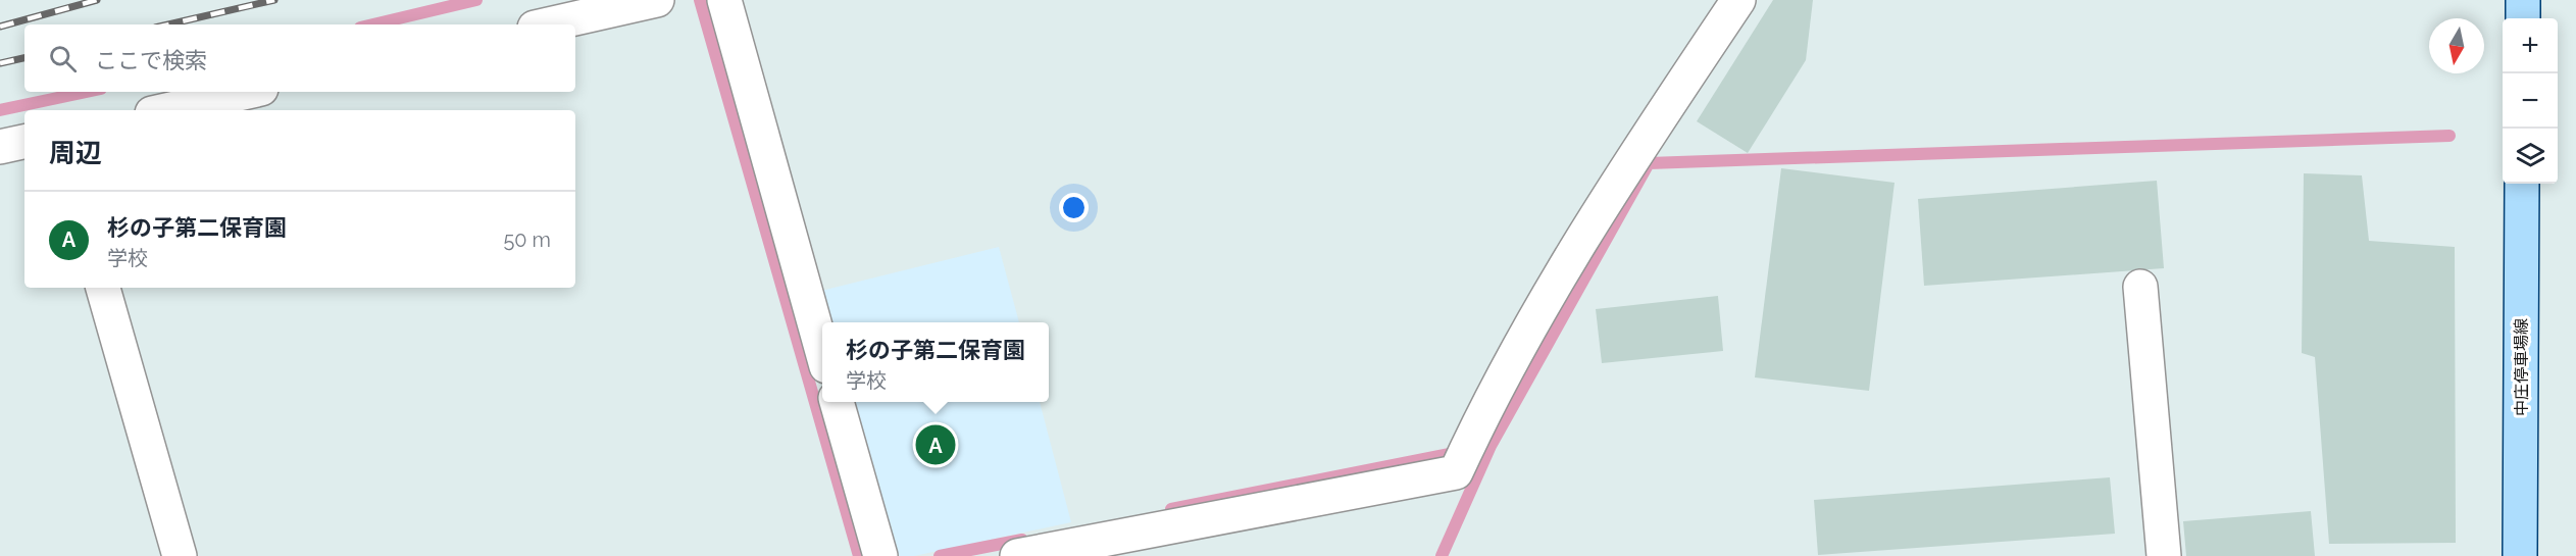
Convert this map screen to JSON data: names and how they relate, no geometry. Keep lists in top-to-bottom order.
{
  "streets": {
    "main road": ["中庄停車場線"]
  },
  "north": "bottom",
  "page": {
    "map_buttons": ["+", "−"],
    "search": "ここで検索",
    "heading": "周辺",
    "list": [
      {
        "mark": "A",
        "name": "杉の子第二保育園",
        "note": "学校",
        "value": "50 m"
      }
    ],
    "popup": ["杉の子第二保育園", "学校"],
    "pins": "A"
  }
}
